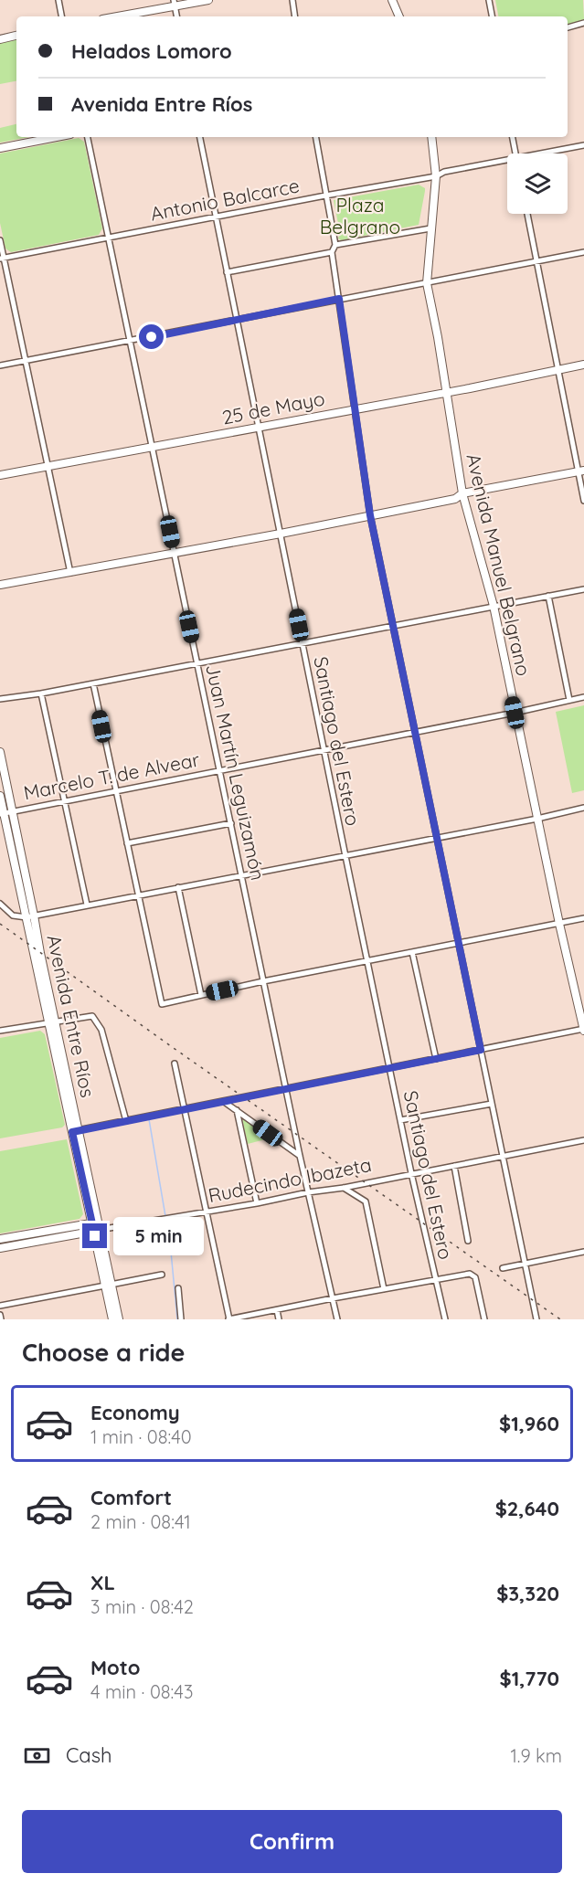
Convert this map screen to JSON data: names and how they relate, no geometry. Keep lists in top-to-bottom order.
{
  "streets": {
    "main road": [
      "25 de Mayo",
      "Avenida Manuel Belgrano",
      "Avenida Entre Ríos",
      "Rudecindo Ibazeta"
    ],
    "street": [
      "Antonio Balcarce",
      "Santiago del Estero",
      "Juan Martín Leguizamón",
      "Marcelo T. de Alvear"
    ]
  },
  "crossings": [
    ["Antonio Balcarce", "Avenida Manuel Belgrano"],
    ["Antonio Balcarce", "Santiago del Estero"],
    ["Antonio Balcarce", "Juan Martín Leguizamón"],
    ["25 de Mayo", "Avenida Manuel Belgrano"],
    ["25 de Mayo", "Santiago del Estero"],
    ["25 de Mayo", "Juan Martín Leguizamón"],
    ["Avenida Manuel Belgrano", "Marcelo T. de Alvear"],
    ["Santiago del Estero", "Marcelo T. de Alvear"],
    ["Santiago del Estero", "Rudecindo Ibazeta"],
    ["Juan Martín Leguizamón", "Marcelo T. de Alvear"],
    ["Juan Martín Leguizamón", "Rudecindo Ibazeta"],
    ["Marcelo T. de Alvear", "Avenida Entre Ríos"],
    ["Avenida Entre Ríos", "Rudecindo Ibazeta"]
  ],
  "parks": ["Plaza Belgrano"],
  "page": {
    "banner": ["Helados Lomoro", "Avenida Entre Ríos"],
    "bubble": "5 min",
    "heading": "Choose a ride",
    "list": [
      {
        "name": "Economy",
        "note": "1 min · 08:40",
        "value": "$1,960"
      },
      {
        "name": "Comfort",
        "note": "2 min · 08:41",
        "value": "$2,640"
      },
      {
        "name": "XL",
        "note": "3 min · 08:42",
        "value": "$3,320"
      },
      {
        "name": "Moto",
        "note": "4 min · 08:43",
        "value": "$1,770"
      }
    ],
    "pay": ["Cash", "1.9 km"],
    "buttons": "Confirm"
  }
}
